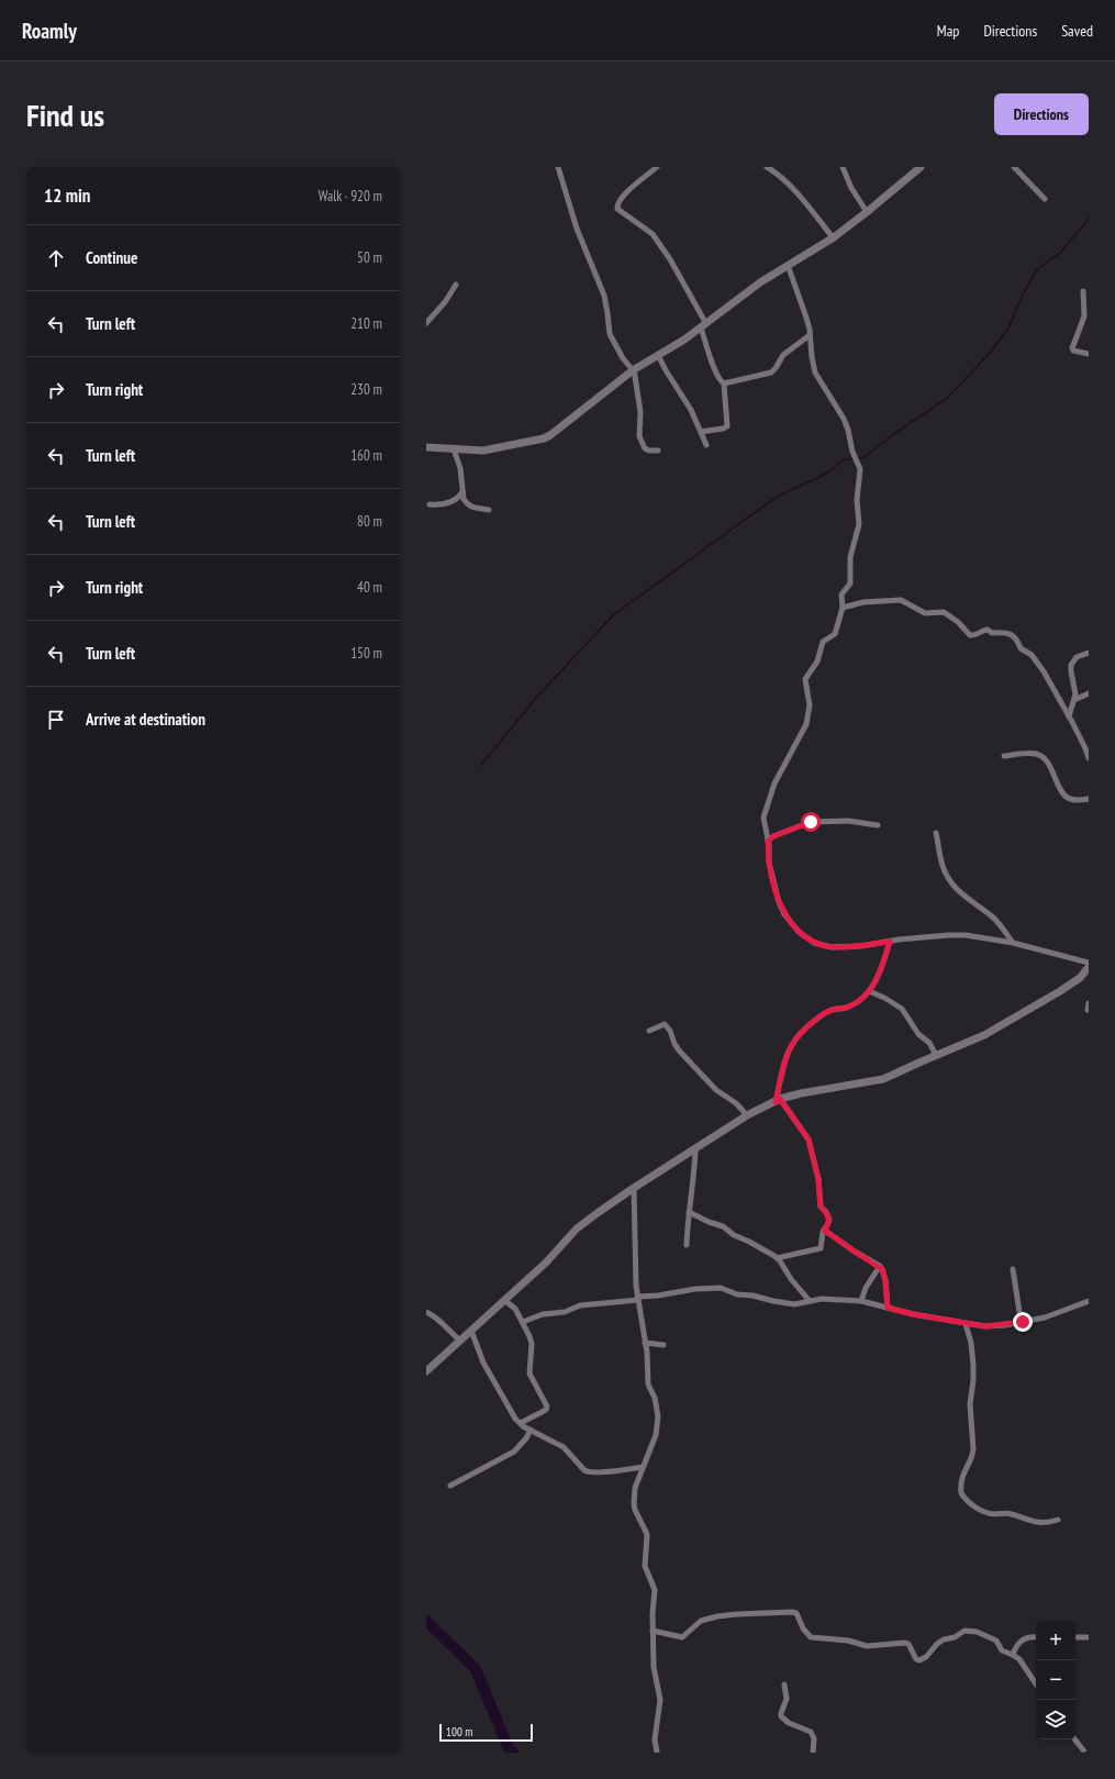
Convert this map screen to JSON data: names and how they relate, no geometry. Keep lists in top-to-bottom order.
{
  "scale_bar": "100 m",
  "page": {
    "header": "Roamly",
    "nav": ["Map", "Directions", "Saved"],
    "buttons": "Directions",
    "title": "Find us",
    "heading": ["12 min", "Walk · 920 m"],
    "list": [
      ["Continue", "50 m"],
      ["Turn left", "210 m"],
      ["Turn right", "230 m"],
      ["Turn left", "160 m"],
      ["Turn left", "80 m"],
      ["Turn right", "40 m"],
      ["Turn left", "150 m"],
      "Arrive at destination"
    ],
    "map_buttons": ["+", "−"],
    "scale": "100 m"
  }
}
